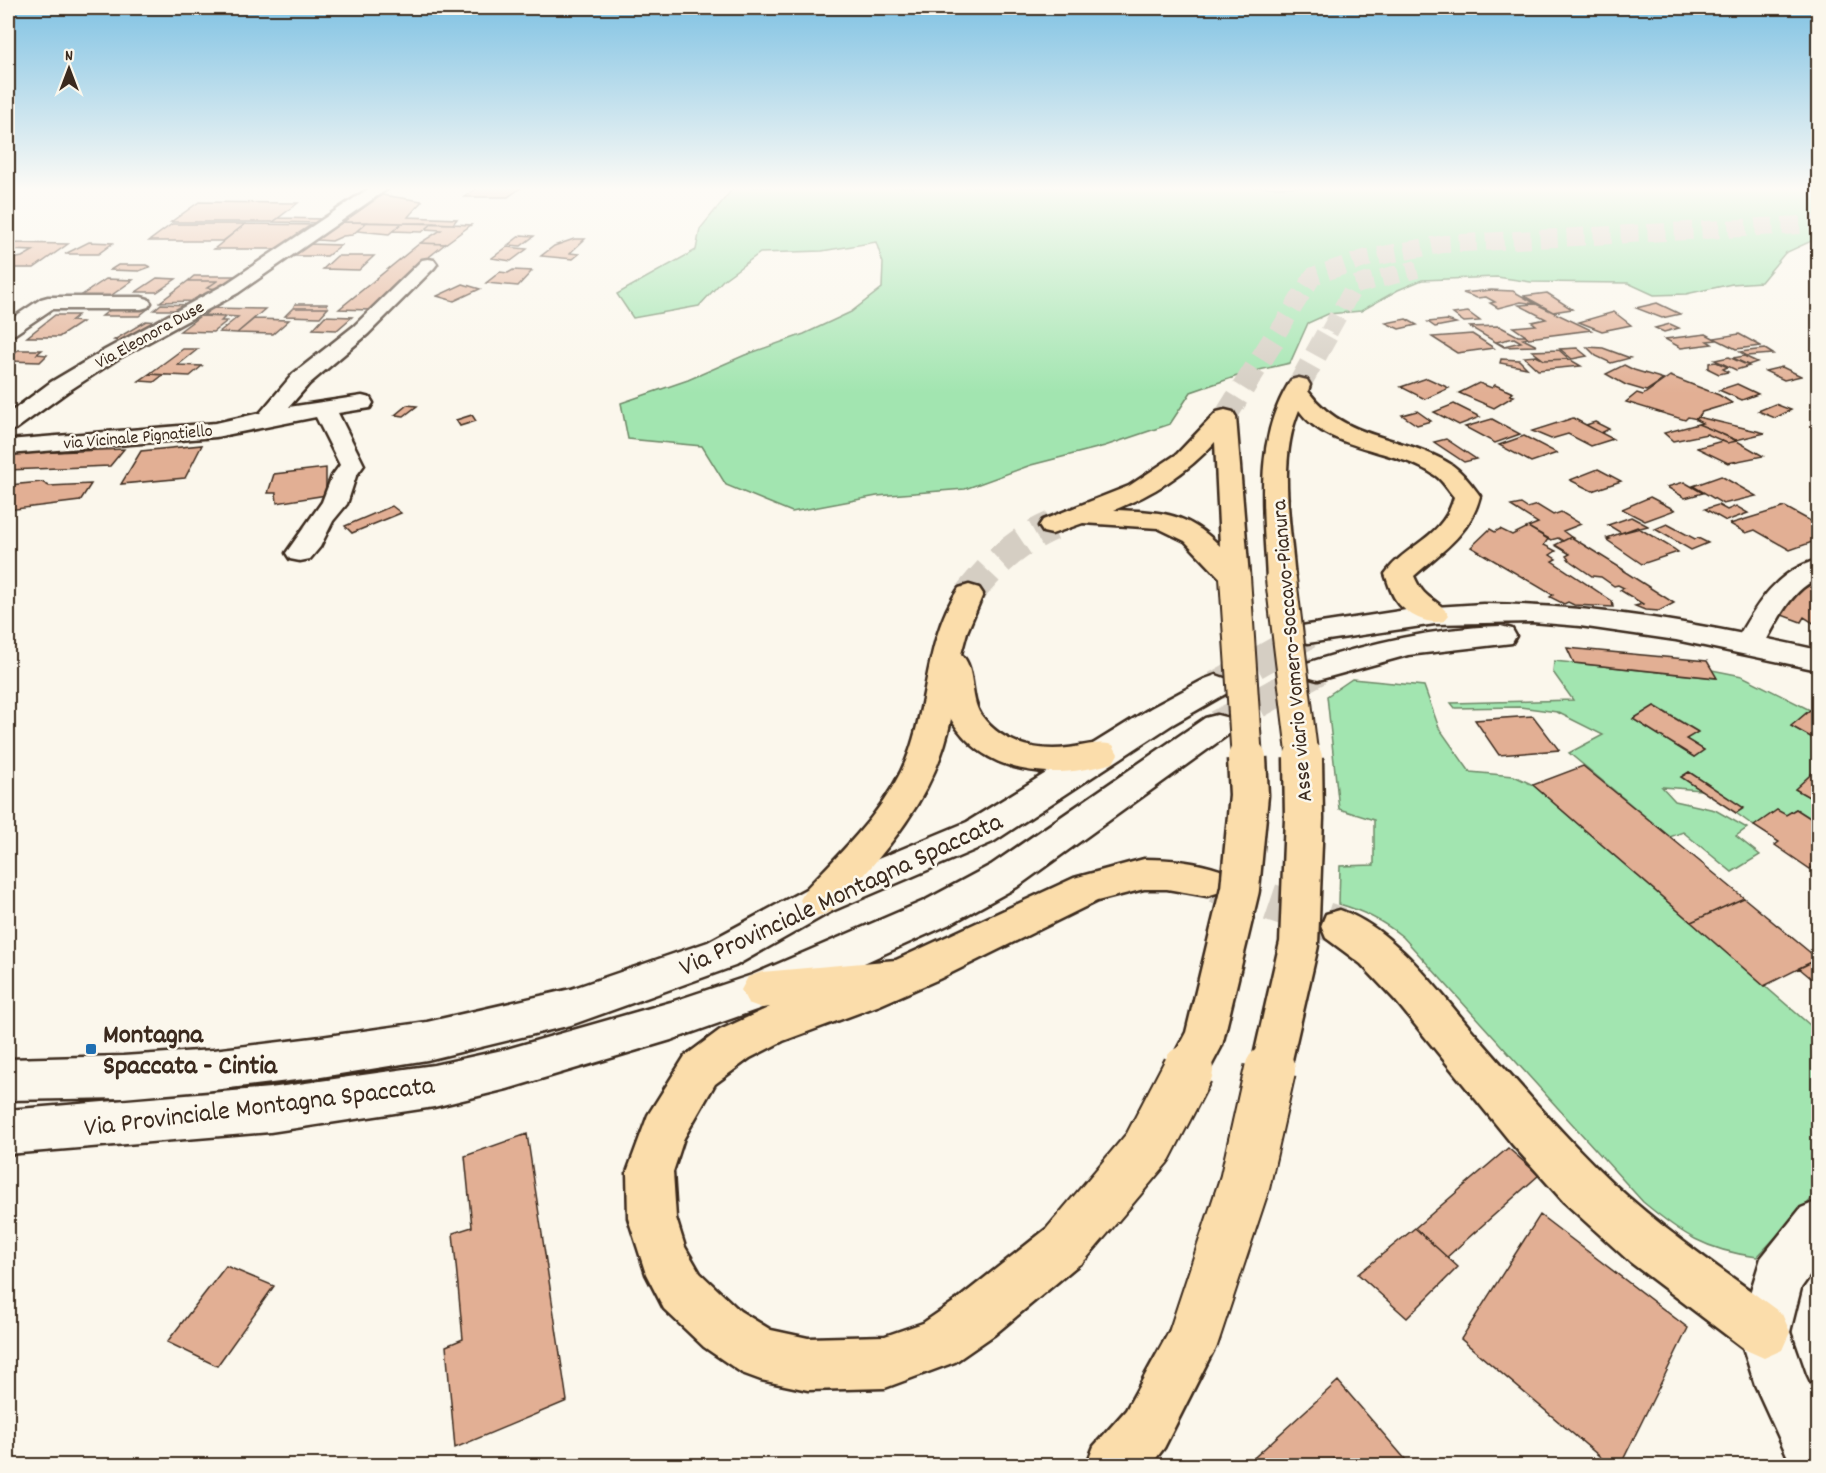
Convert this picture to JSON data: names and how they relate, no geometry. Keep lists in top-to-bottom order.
{
  "streets": {
    "highway": ["Asse viario Vomero-Soccavo-Pianura"],
    "street": ["Via Eleonora Duse", "via Vicinale Pignatiello", "Via Provinciale Montagna Spaccata"]
  },
  "places": {
    "transit": ["Montagna Spaccata - Cintia"]
  },
  "north": "top"
}
